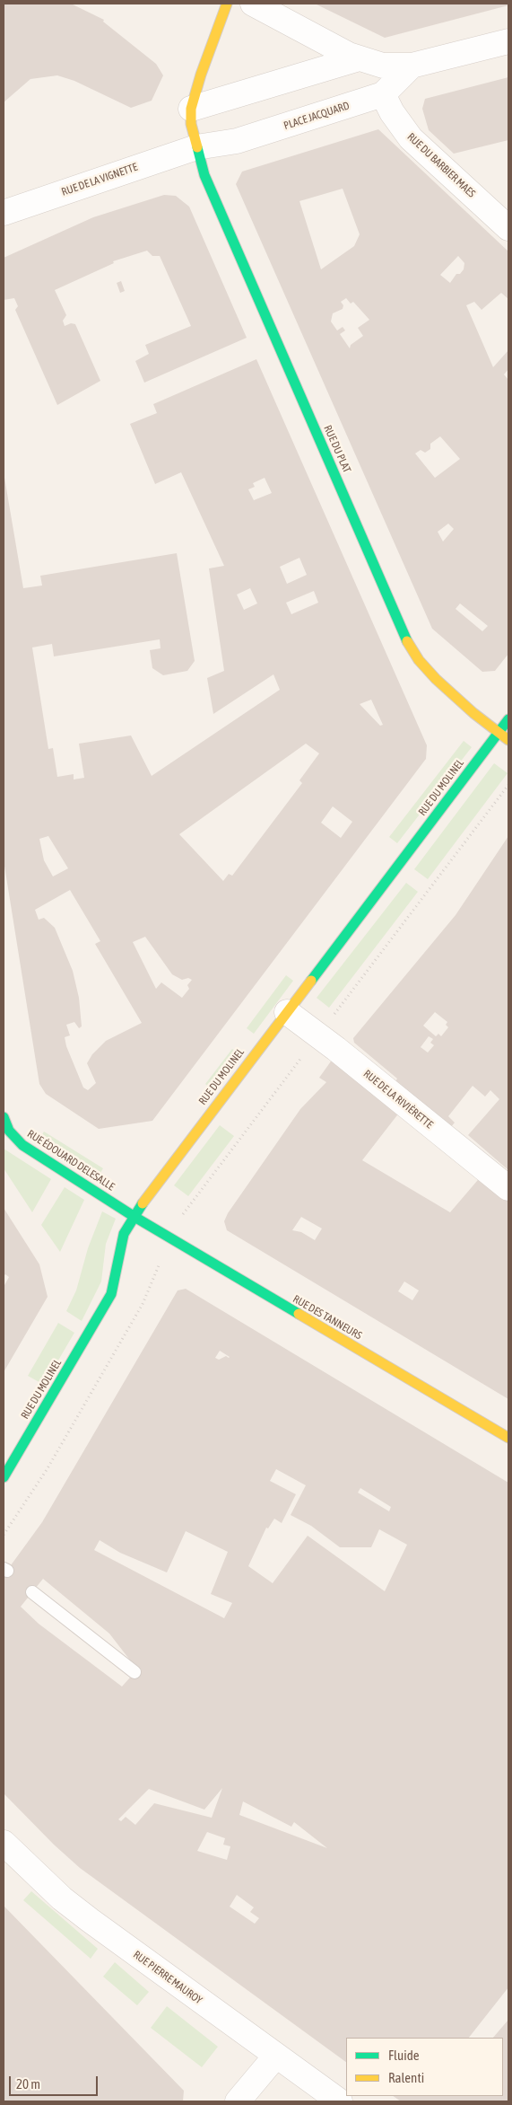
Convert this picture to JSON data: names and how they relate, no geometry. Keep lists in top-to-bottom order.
{
  "streets": {
    "street": [
      "PLACE JACQUARD",
      "RUE DU BARBIER MAES",
      "RUE DE LA VIGNETTE",
      "RUE DU PLAT",
      "RUE DU MOLINEL",
      "RUE DE LA RIVIÈRETTE",
      "RUE ÉDOUARD DELESALLE",
      "RUE DES TANNEURS",
      "RUE PIERRE MAUROY"
    ]
  },
  "crossings": [
    ["PLACE JACQUARD", "RUE DU BARBIER MAES"],
    ["PLACE JACQUARD", "RUE DE LA VIGNETTE"],
    ["PLACE JACQUARD", "RUE DU PLAT"],
    ["RUE DE LA VIGNETTE", "RUE DU PLAT"],
    ["RUE DU PLAT", "RUE DU MOLINEL"],
    ["RUE DU MOLINEL", "RUE DE LA RIVIÈRETTE"],
    ["RUE DU MOLINEL", "RUE ÉDOUARD DELESALLE"],
    ["RUE DU MOLINEL", "RUE DES TANNEURS"],
    ["RUE ÉDOUARD DELESALLE", "RUE DES TANNEURS"]
  ],
  "legend": ["Fluide", "Ralenti"],
  "scale_bar": "20 m"
}
